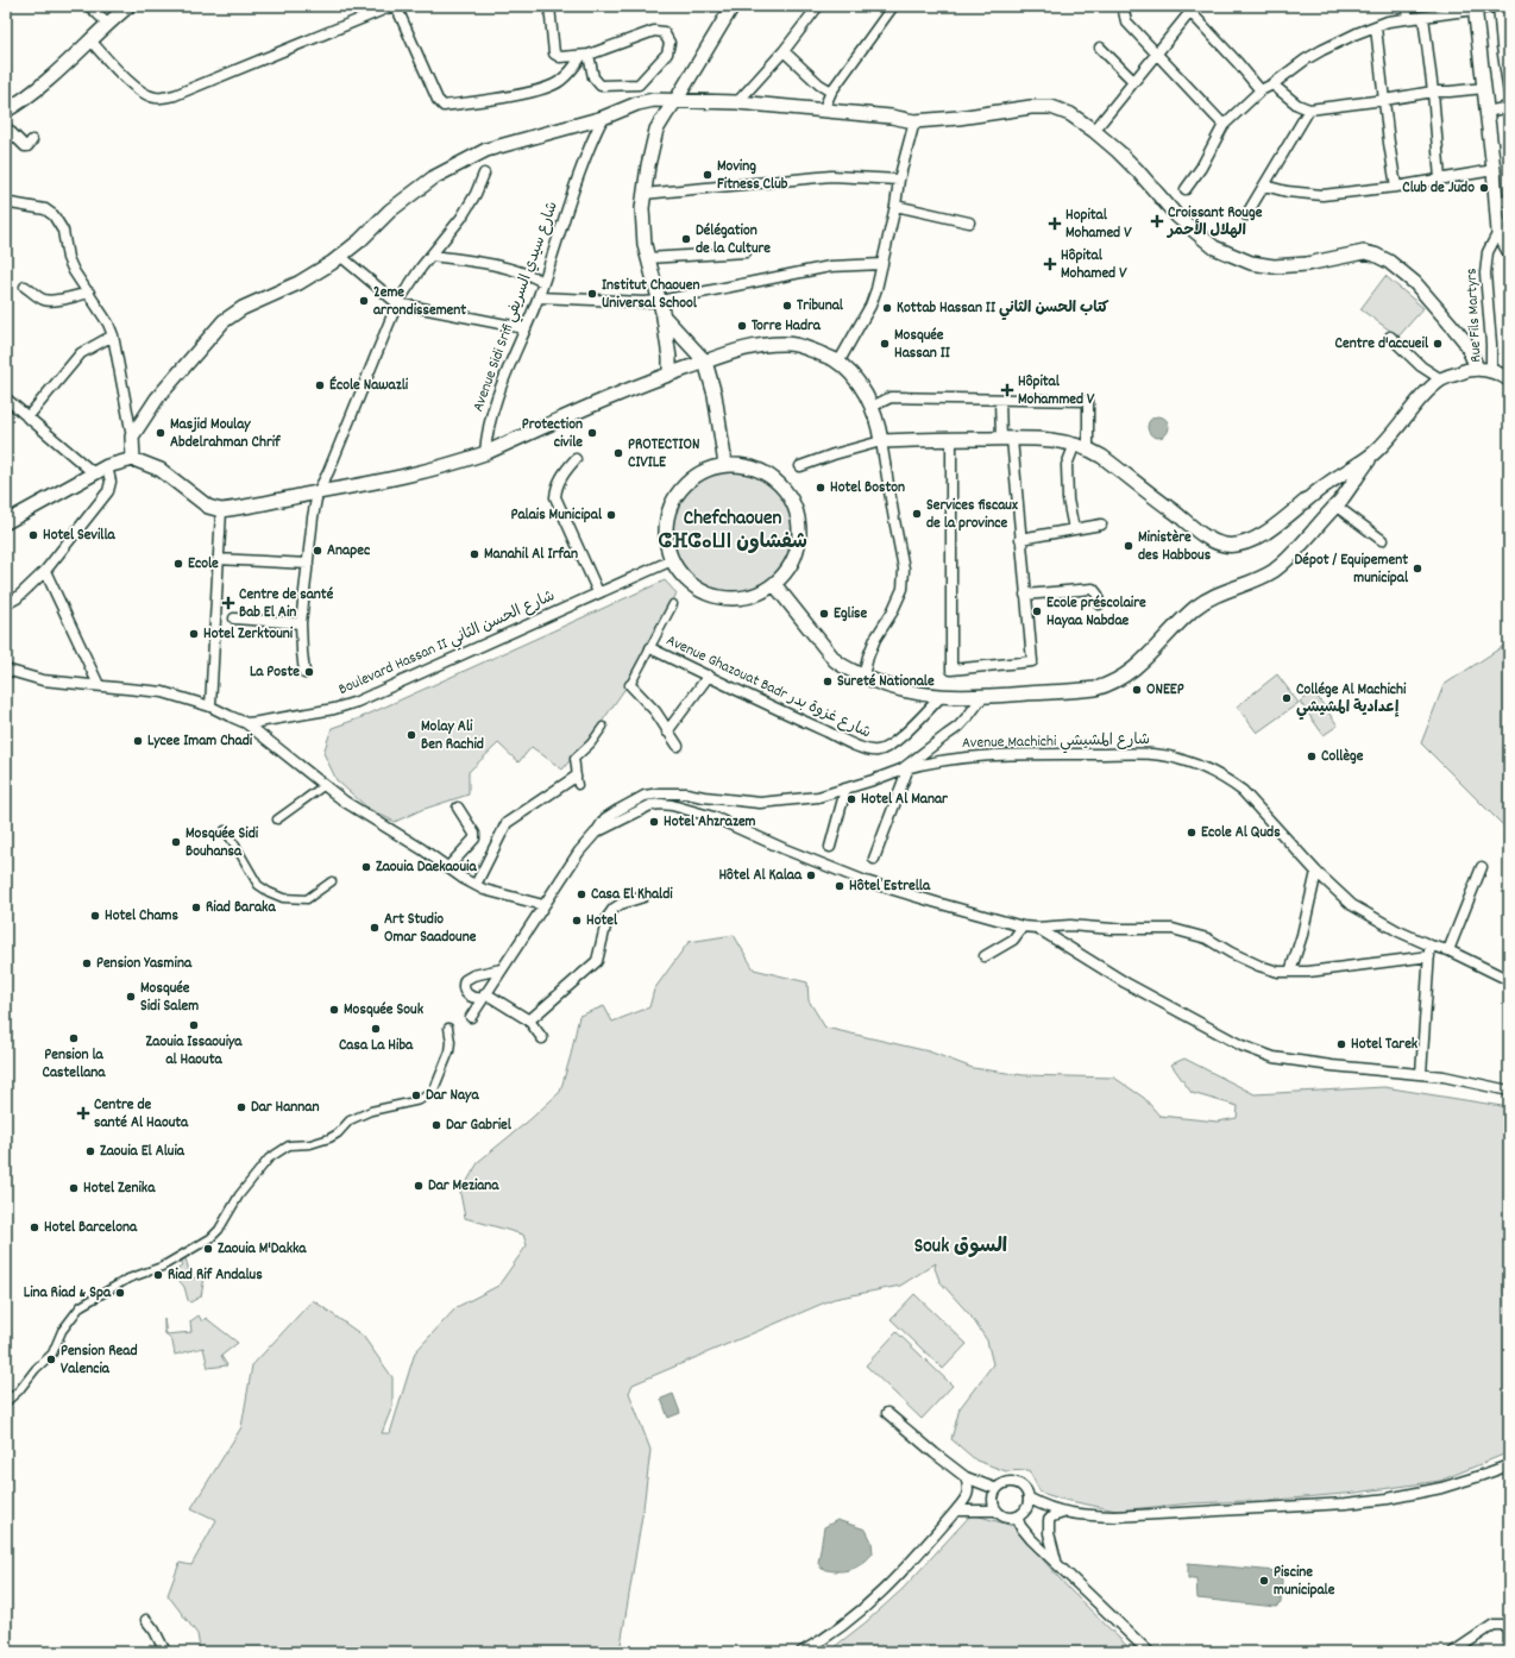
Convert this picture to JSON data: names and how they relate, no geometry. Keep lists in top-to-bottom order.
{
  "streets": {
    "street": [
      "Avenue Sidi Srifi شارع سيدي السريفي",
      "Rue Fils Martyrs",
      "Boulevard Hassan II شارع الحسن الثاني",
      "Avenue Ghazouat Badr شارع غزوة بدر",
      "Avenue Machichi شارع المشيشي"
    ]
  },
  "districts": ["Chefchaouen ⵛⴼⵛⴰⵡⵏ شفشاون", "Souk السوق"],
  "places": {
    "other": [
      "Moving Fitness Club",
      "Club de Judo",
      "Délégation de la Culture",
      "Institut Chaouen Universal School",
      "2eme arrondissement",
      "Tribunal",
      "Kottab Hassan II كتاب الحسن الثاني",
      "Torre Hadra",
      "Mosquée Hassan II",
      "Centre d'accueil",
      "École Nawazli",
      "Masjid Moulay Abdelrahman Chrif",
      "Protection civile",
      "PROTECTION CIVILE",
      "Hotel Boston",
      "Services fiscaux de la province",
      "Palais Municipal",
      "Hotel Sevilla",
      "Ministère des Habbous",
      "Anapec",
      "Manahil Al Irfan",
      "Ecole",
      "Dépot / Equipement municipal",
      "Ecole préscolaire Hayaa Nabdae",
      "Eglise",
      "Hotel Zerktouni",
      "La Poste",
      "Sureté Nationale",
      "ONEEP",
      "Collége Al Machichi إعدادية المشيشي",
      "Molay Ali Ben Rachid",
      "Lycee Imam Chadi",
      "Collège",
      "Hotel Al Manar",
      "Hotel Ahzrazem",
      "Ecole Al Quds",
      "Mosquée Sidi Bouhansa",
      "Zaouia Daekaouia",
      "Hôtel Al Kalaa",
      "Hôtel Estrella",
      "Casa El Khaldi",
      "Riad Baraka",
      "Hotel Chams",
      "Hotel",
      "Art Studio Omar Saadoune",
      "Pension Yasmina",
      "Mosquée Sidi Salem",
      "Mosquée Souk",
      "Zaouia Issaouiya al Haouta",
      "Casa La Hiba",
      "Pension la Castellana",
      "Hotel Tarek",
      "Dar Naya",
      "Dar Hannan",
      "Dar Gabriel",
      "Zaouia El Aluia",
      "Dar Meziana",
      "Hotel Zenika",
      "Hotel Barcelona",
      "Zaouia M'Dakka",
      "Riad Rif Andalus",
      "Lina Riad & Spa",
      "Pension Read Valencia",
      "Piscine municipale"
    ],
    "health": [
      "Croissant Rouge الهلال الأحمر",
      "Hopital Mohamed V",
      "Hôpital Mohamed V",
      "Hôpital Mohammed V",
      "Centre de santé Bab El Ain",
      "Centre de santé Al Haouta"
    ]
  }
}
